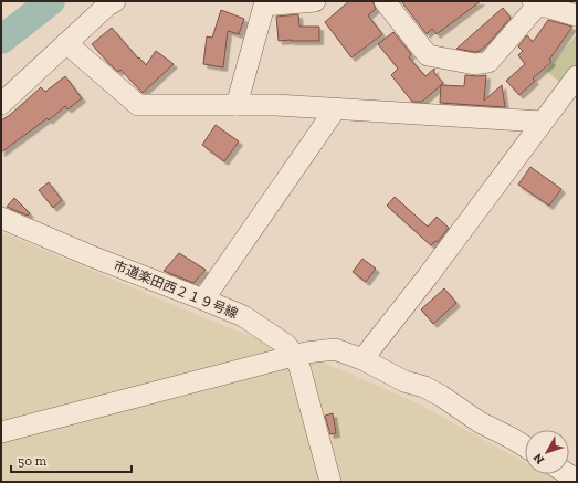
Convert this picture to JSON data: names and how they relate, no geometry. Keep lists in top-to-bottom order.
{
  "streets": {
    "street": ["市道楽田西２１９号線"]
  },
  "scale_bar": "50 m",
  "north": "bottom left"
}
